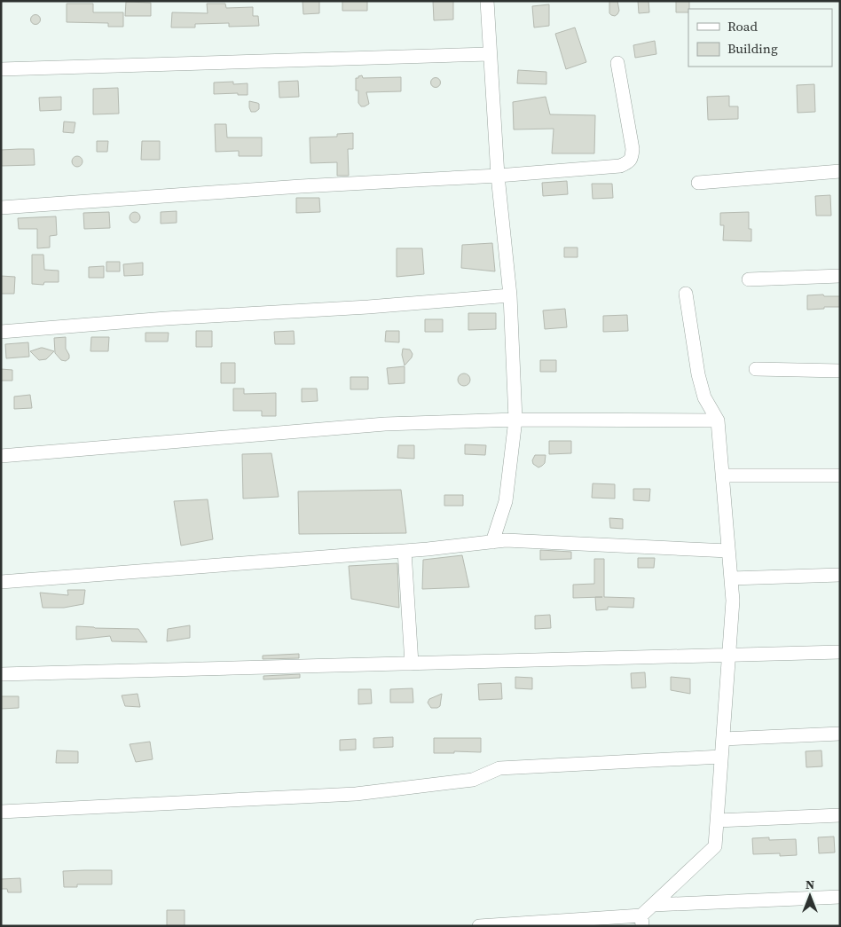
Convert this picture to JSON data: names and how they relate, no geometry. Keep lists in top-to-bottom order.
{
  "legend": ["Road", "Building"],
  "north": "top"
}
